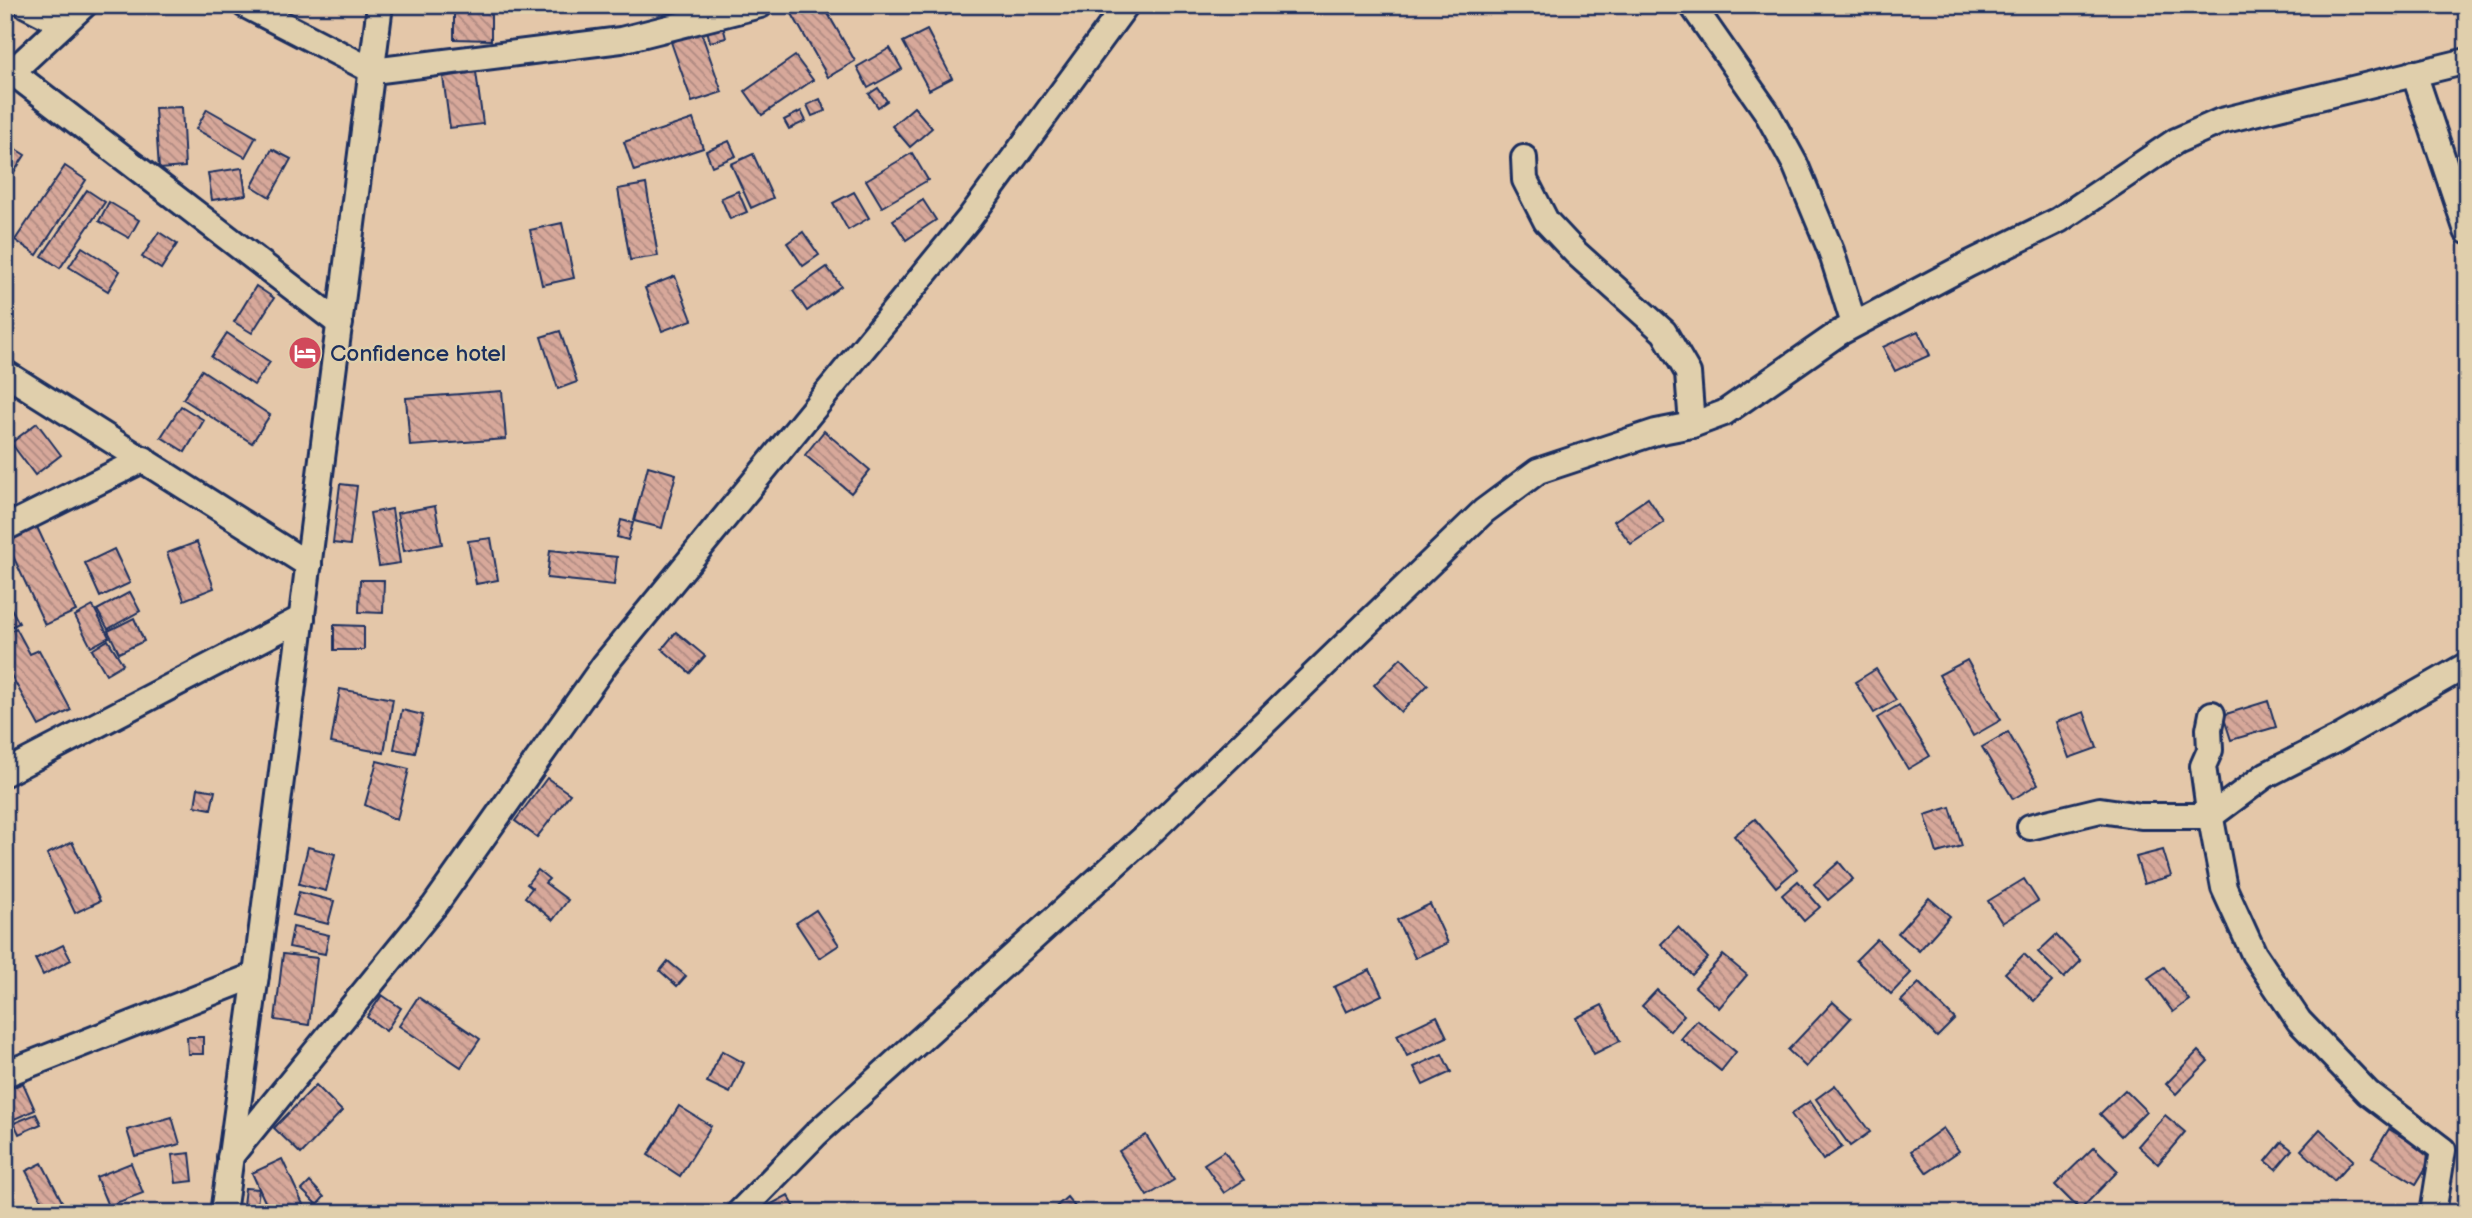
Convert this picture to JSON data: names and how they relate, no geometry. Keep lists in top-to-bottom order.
{
  "places": {
    "hotel": ["Confidence hotel"]
  }
}
